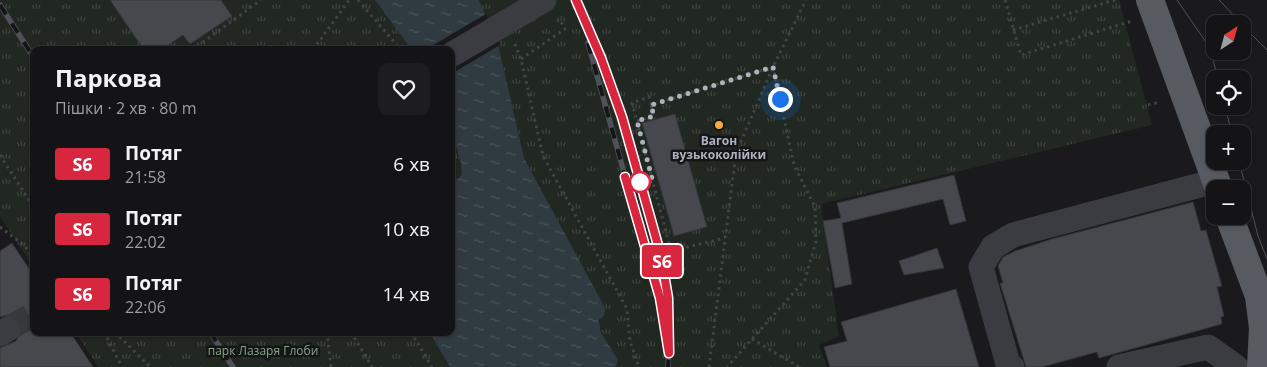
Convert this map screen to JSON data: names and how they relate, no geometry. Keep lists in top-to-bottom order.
{
  "parks": ["парк Лазаря Глоби"],
  "places": ["Вагон вузькоколійки"],
  "north": "top right",
  "page": {
    "on_map": "S6",
    "map_buttons": ["+", "−"],
    "heading": ["Паркова", "Пішки · 2 хв · 80 m"],
    "list": [
      {
        "mark": "S6",
        "name": "Потяг",
        "note": "21:58",
        "value": "6 хв"
      },
      {
        "mark": "S6",
        "name": "Потяг",
        "note": "22:02",
        "value": "10 хв"
      },
      {
        "mark": "S6",
        "name": "Потяг",
        "note": "22:06",
        "value": "14 хв"
      }
    ]
  }
}
